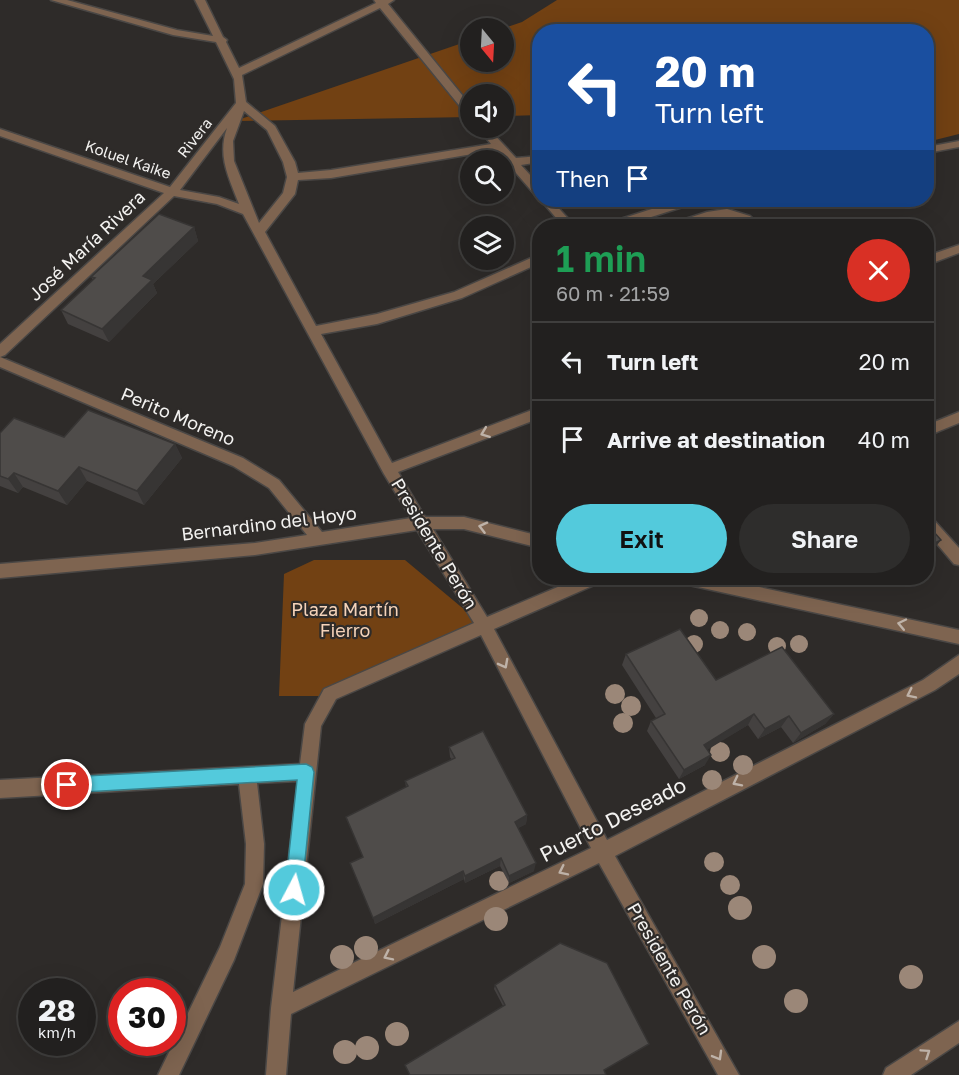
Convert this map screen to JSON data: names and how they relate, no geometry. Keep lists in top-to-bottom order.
{
  "streets": {
    "street": [
      "Rivera",
      "Koluel Kaike",
      "José María Rivera",
      "Perito Moreno",
      "Bernardino del Hoyo",
      "Presidente Perón",
      "Puerto Deseado"
    ]
  },
  "crossings": [
    ["Rivera", "Koluel Kaike"],
    ["Rivera", "José María Rivera"],
    ["Rivera", "Presidente Perón"],
    ["Koluel Kaike", "José María Rivera"],
    ["Koluel Kaike", "Presidente Perón"],
    ["Perito Moreno", "Bernardino del Hoyo"],
    ["Bernardino del Hoyo", "Presidente Perón"],
    ["Presidente Perón", "Puerto Deseado"]
  ],
  "one_way": ["Presidente Perón", "Puerto Deseado"],
  "parks": ["Plaza Martín Fierro"],
  "north": "bottom",
  "page": {
    "turn": ["20 m", "Turn left"],
    "then": "Then",
    "heading": ["1 min", "60 m · 21:59"],
    "list": [
      {
        "name": "Turn left",
        "value": "20 m"
      },
      {
        "name": "Arrive at destination",
        "value": "40 m"
      }
    ],
    "buttons": ["Exit", "Share"],
    "speed": "28 km/h",
    "limit": "30"
  }
}
